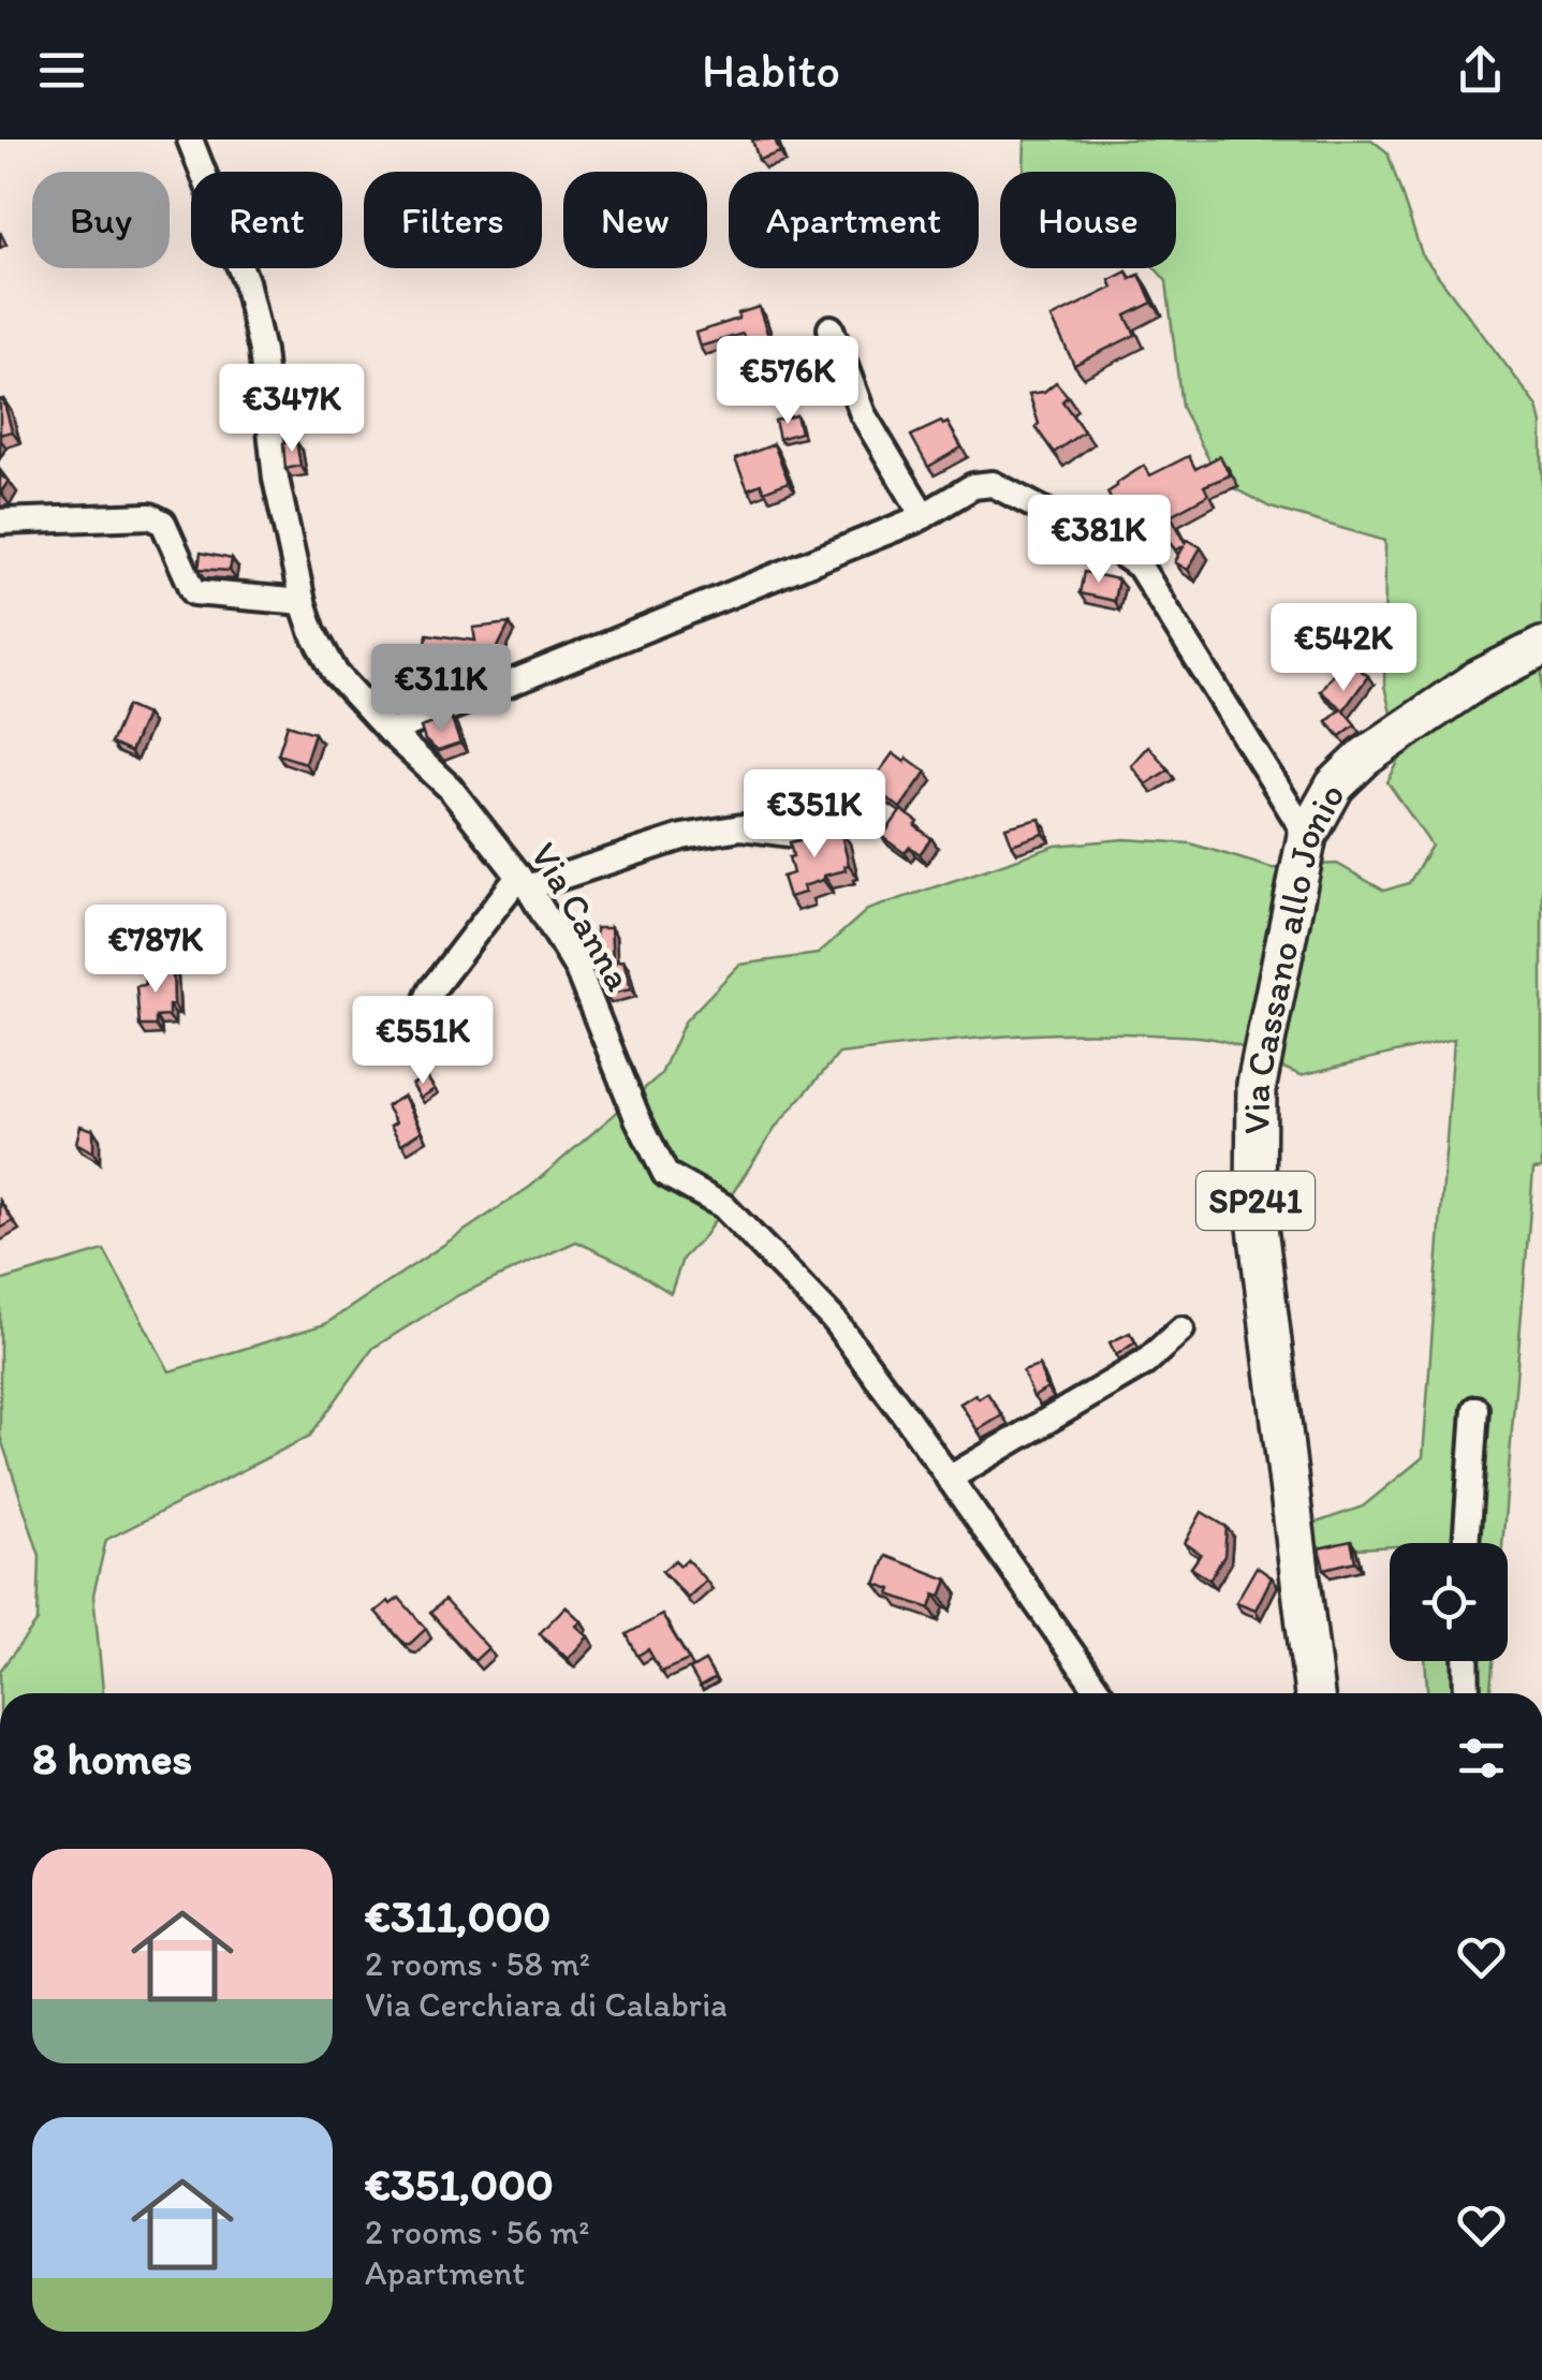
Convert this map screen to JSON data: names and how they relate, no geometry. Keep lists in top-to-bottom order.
{
  "streets": {
    "main road": ["Via Cassano allo Jonio", "SP241"],
    "street": ["Via Canna"]
  },
  "page": {
    "header": "Habito",
    "chip": [
      "Buy",
      "Rent",
      "Filters",
      "New",
      "Apartment",
      "House"
    ],
    "price": [
      "€576K",
      "€347K",
      "€381K",
      "€542K",
      "€311K",
      "€351K",
      "€787K",
      "€551K"
    ],
    "heading": "8 homes",
    "list": [
      {
        "name": "€311,000",
        "note": "2 rooms · 58 m² · Via Cerchiara di Calabria"
      },
      {
        "name": "€351,000",
        "note": "2 rooms · 56 m² · Apartment"
      }
    ]
  }
}
